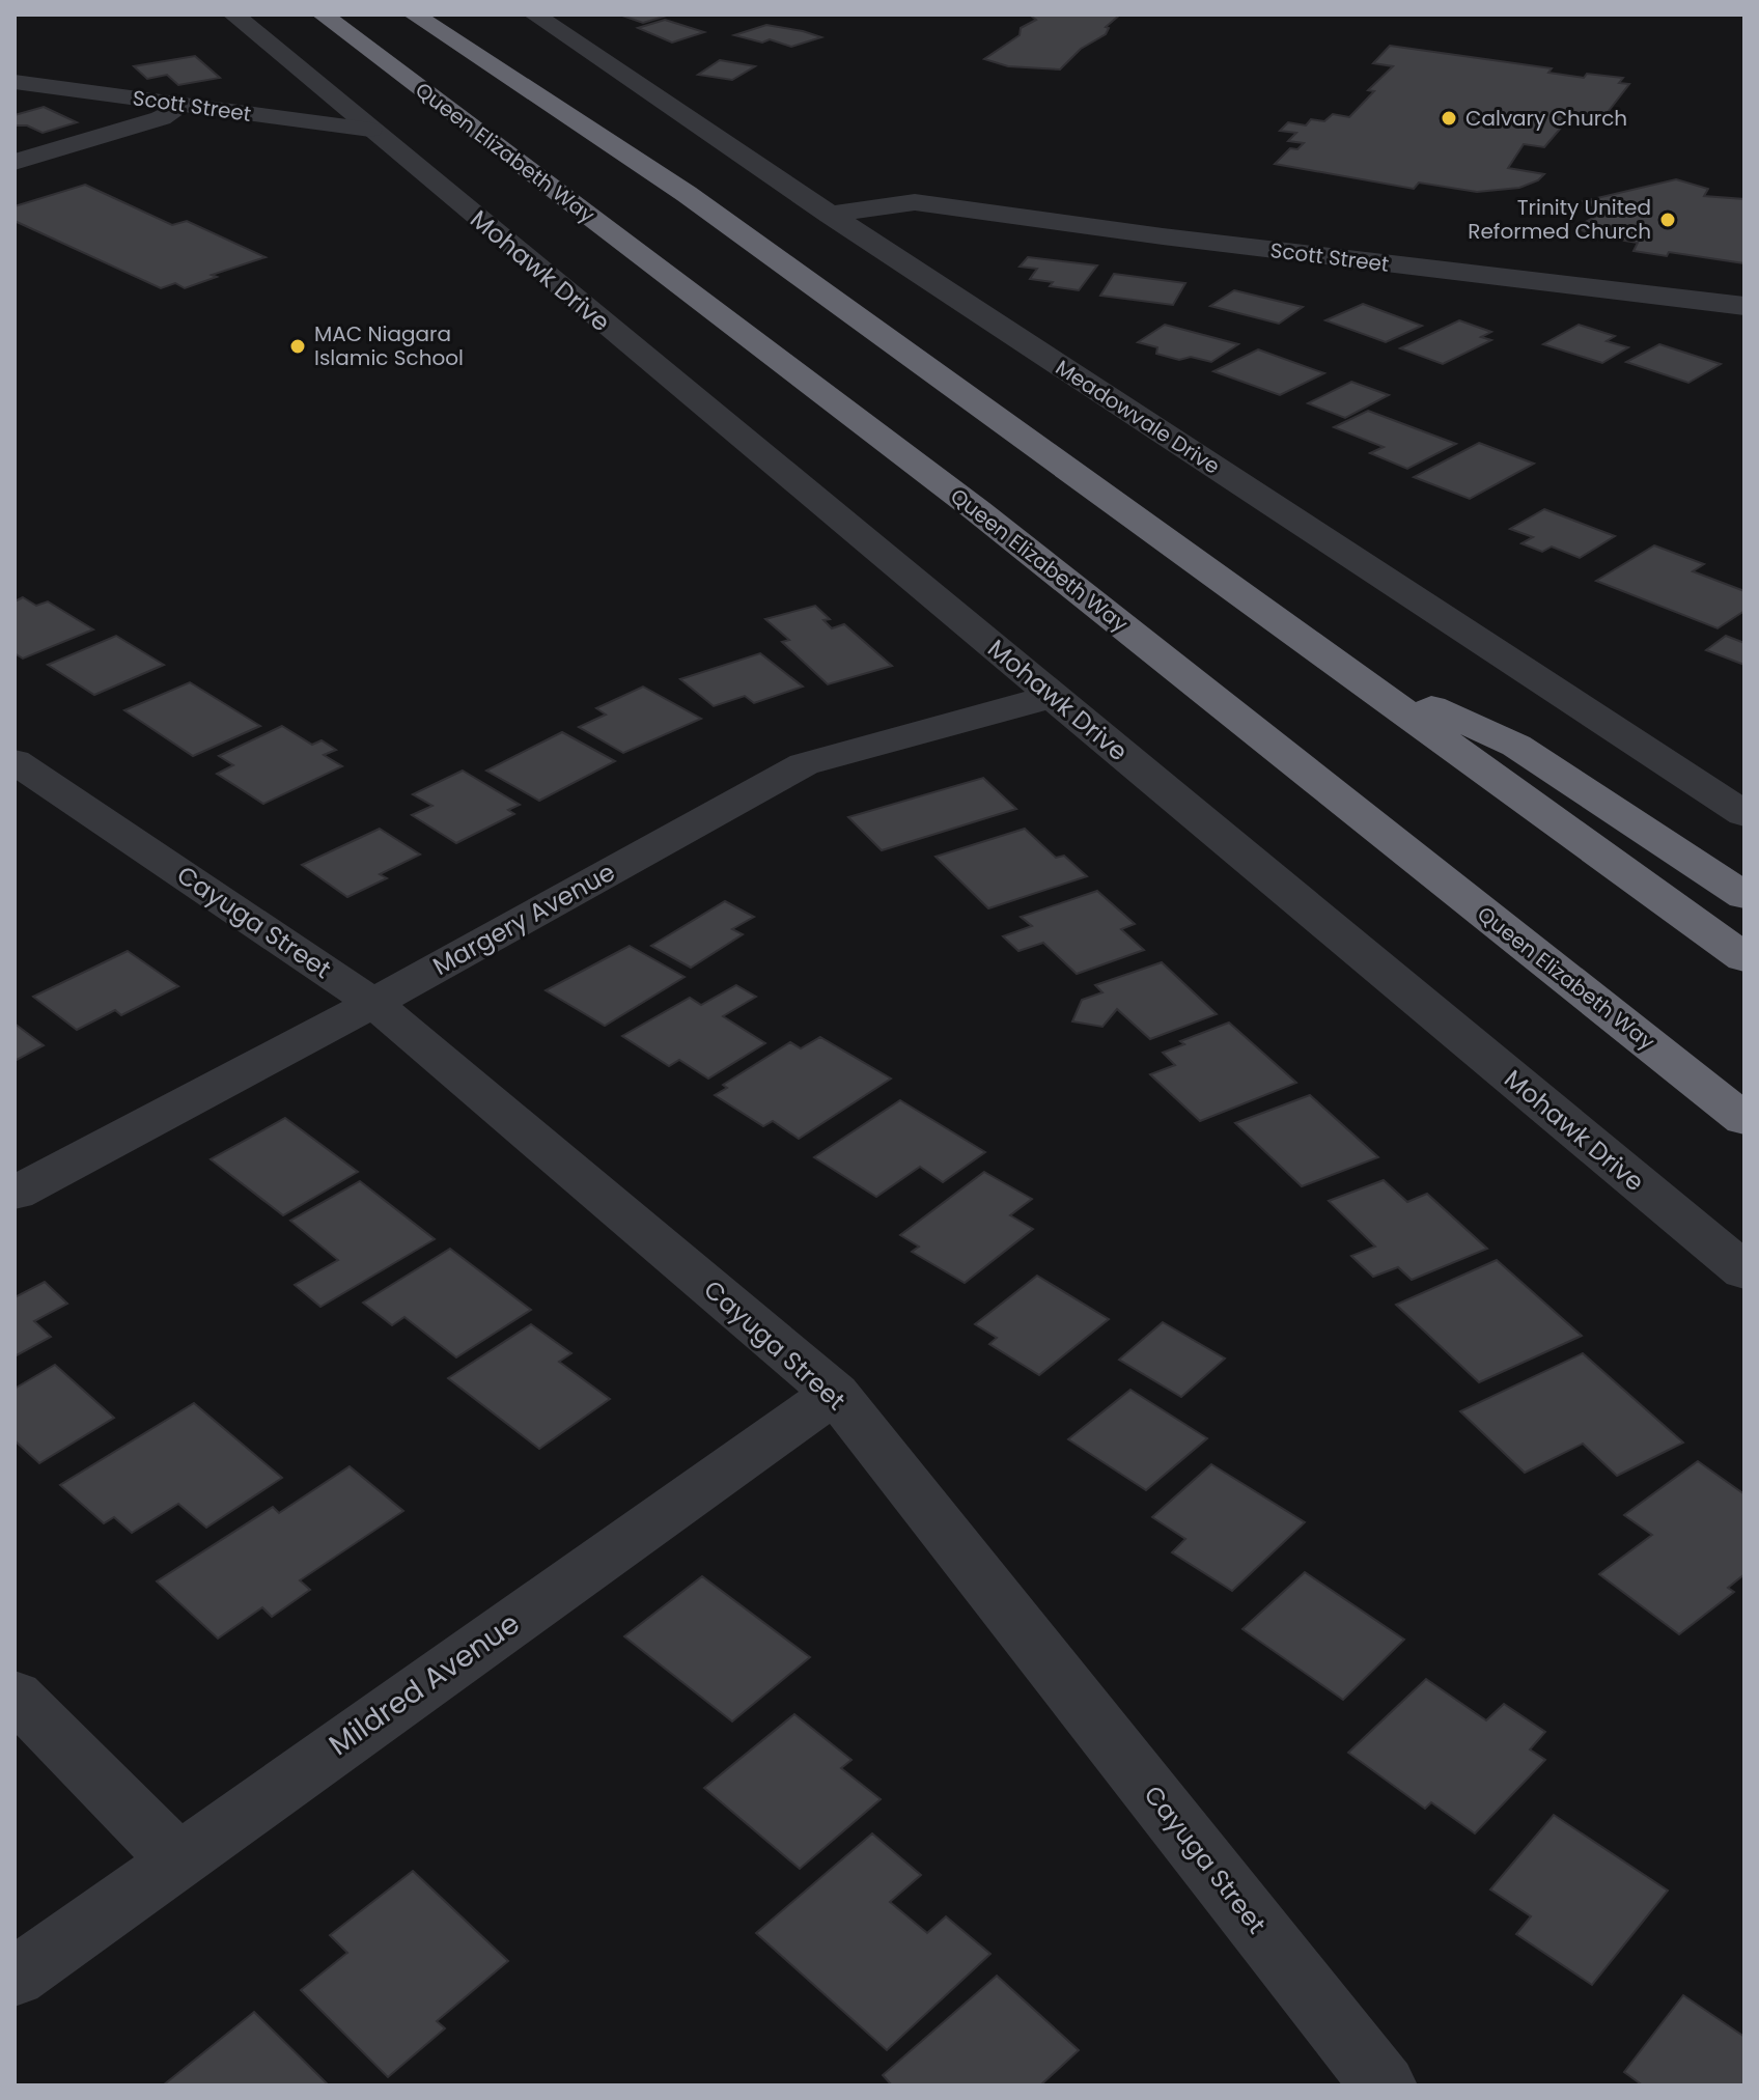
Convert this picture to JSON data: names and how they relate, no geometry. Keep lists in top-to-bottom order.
{
  "streets": {
    "highway": ["Queen Elizabeth Way"],
    "street": [
      "Scott Street",
      "Mohawk Drive",
      "Meadowvale Drive",
      "Margery Avenue",
      "Cayuga Street",
      "Mildred Avenue"
    ]
  },
  "crossings": [
    ["Scott Street", "Mohawk Drive"],
    ["Scott Street", "Meadowvale Drive"],
    ["Mohawk Drive", "Margery Avenue"],
    ["Margery Avenue", "Cayuga Street"],
    ["Cayuga Street", "Mildred Avenue"]
  ],
  "places": ["Calvary Church", "Trinity United Reformed Church", "MAC Niagara Islamic School"]
}
